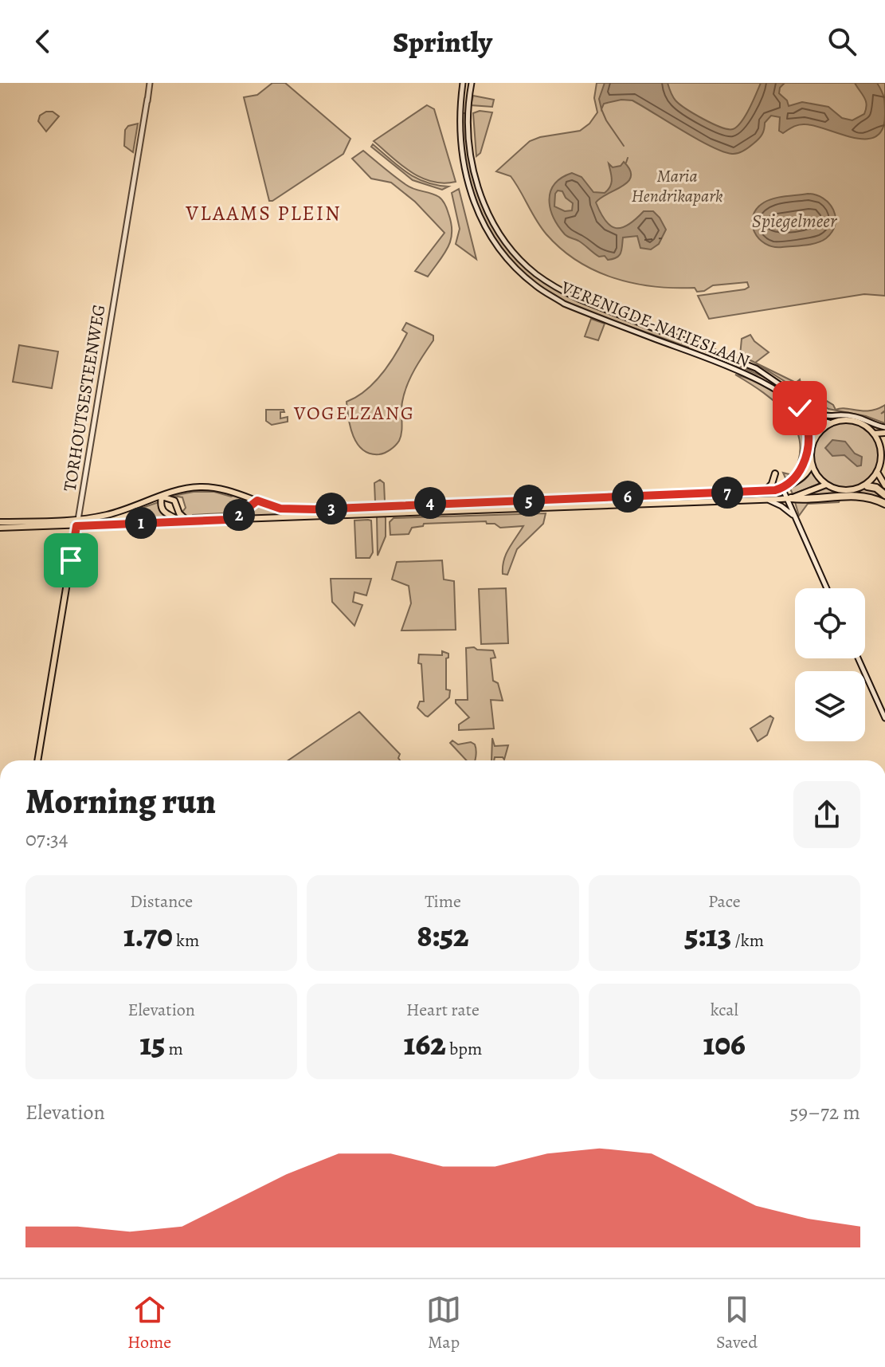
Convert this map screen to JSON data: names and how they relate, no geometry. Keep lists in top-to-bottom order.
{
  "streets": {
    "main road": ["VERENIGDE-NATIESLAAN", "TORHOUTSESTEENWEG"]
  },
  "districts": ["VLAAMS PLEIN", "VOGELZANG"],
  "water": ["Spiegelmeer"],
  "parks": ["Maria Hendrikapark"],
  "page": {
    "header": "Sprintly",
    "pins": [
      "7",
      "6",
      "5",
      "4",
      "3",
      "2",
      "1"
    ],
    "heading": ["Morning run", "07:34"],
    "stats": [
      ["Distance", "1.70 km"],
      ["Time", "8:52"],
      ["Pace", "5:13 /km"],
      ["Elevation", "15 m"],
      ["Heart rate", "162 bpm"],
      ["kcal", "106"]
    ],
    "chart": ["Elevation", "59–72 m"],
    "tabs": ["Home", "Map", "Saved"]
  }
}
